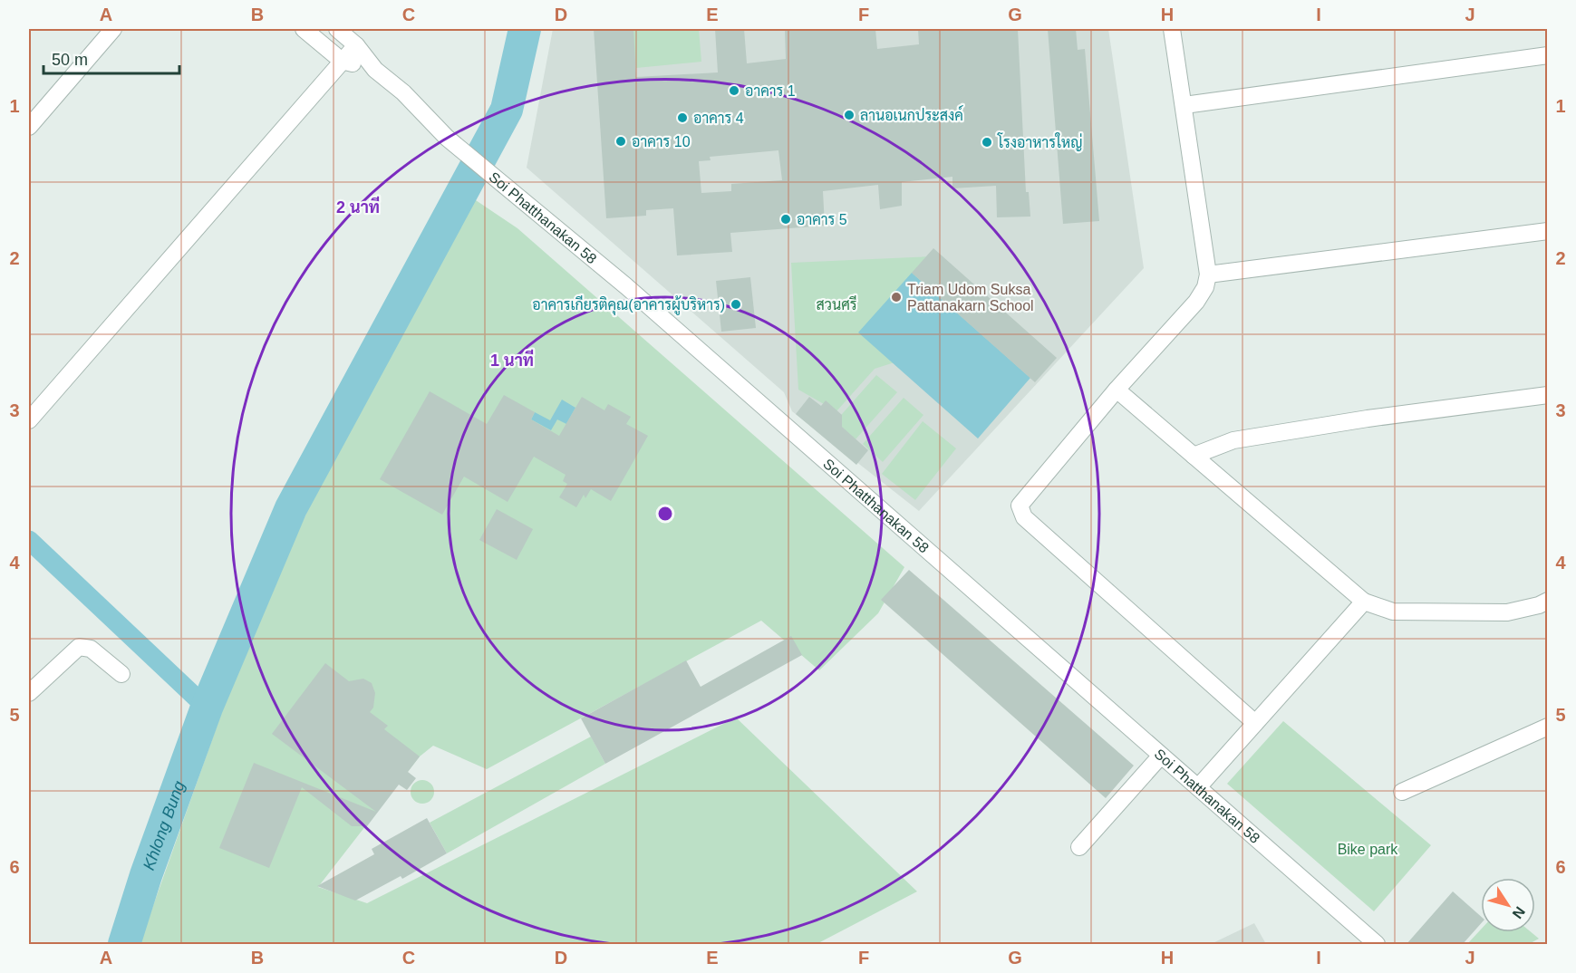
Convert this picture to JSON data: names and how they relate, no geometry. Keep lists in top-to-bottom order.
{
  "streets": {
    "street": ["Soi Phatthanakan 58"]
  },
  "water": ["Khlong Bung"],
  "parks": ["สวนศรี", "Bike park"],
  "places": [
    "อาคาร 1",
    "ลานอเนกประสงค์",
    "อาคาร 4",
    "อาคาร 10",
    "โรงอาหารใหญ่",
    "อาคาร 5",
    "Triam Udom Suksa Pattanakarn School",
    "อาคารเกียรติคุณ(อาคารผู้บริหาร)"
  ],
  "scale_bar": "50 m",
  "north": "bottom right",
  "grid": {
    "columns": [
      "A",
      "B",
      "C",
      "D",
      "E",
      "F",
      "G",
      "H",
      "I",
      "J"
    ],
    "rows": [
      "1",
      "2",
      "3",
      "4",
      "5",
      "6"
    ]
  },
  "rings": ["2 นาที", "1 นาที"]
}
